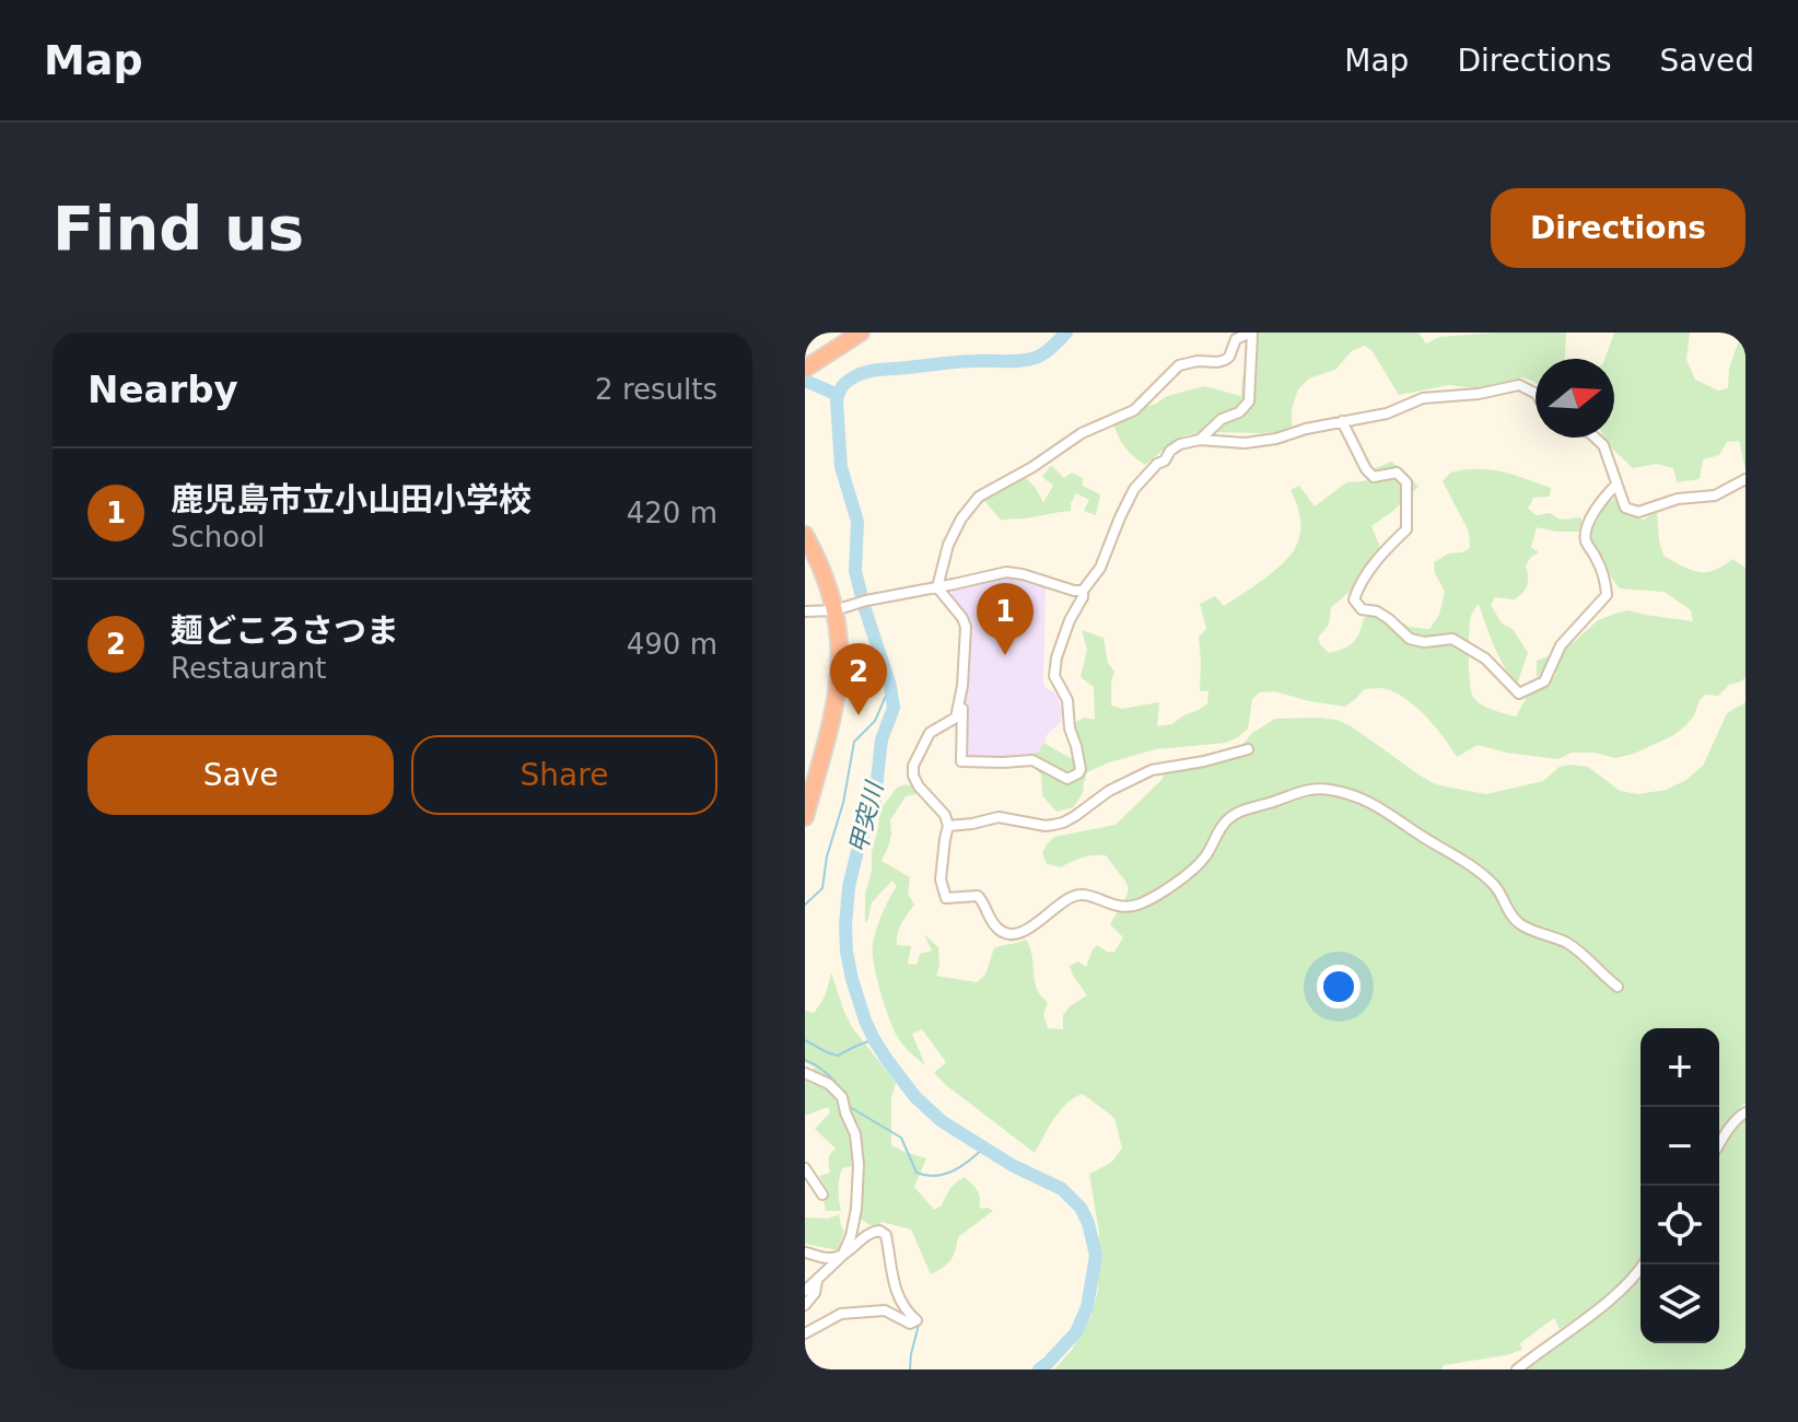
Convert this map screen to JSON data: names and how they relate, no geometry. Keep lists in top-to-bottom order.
{
  "water": ["甲突川"],
  "north": "right",
  "page": {
    "header": "Map",
    "nav": ["Map", "Directions", "Saved"],
    "buttons": [
      "Directions",
      ["Save", "Share"]
    ],
    "title": "Find us",
    "heading": ["Nearby", "2 results"],
    "list": [
      {
        "mark": "1",
        "name": "鹿児島市立小山田小学校",
        "note": "School",
        "value": "420 m"
      },
      {
        "mark": "2",
        "name": "麺どころさつま",
        "note": "Restaurant",
        "value": "490 m"
      }
    ],
    "pins": ["1", "2"],
    "map_buttons": ["+", "−"]
  }
}
